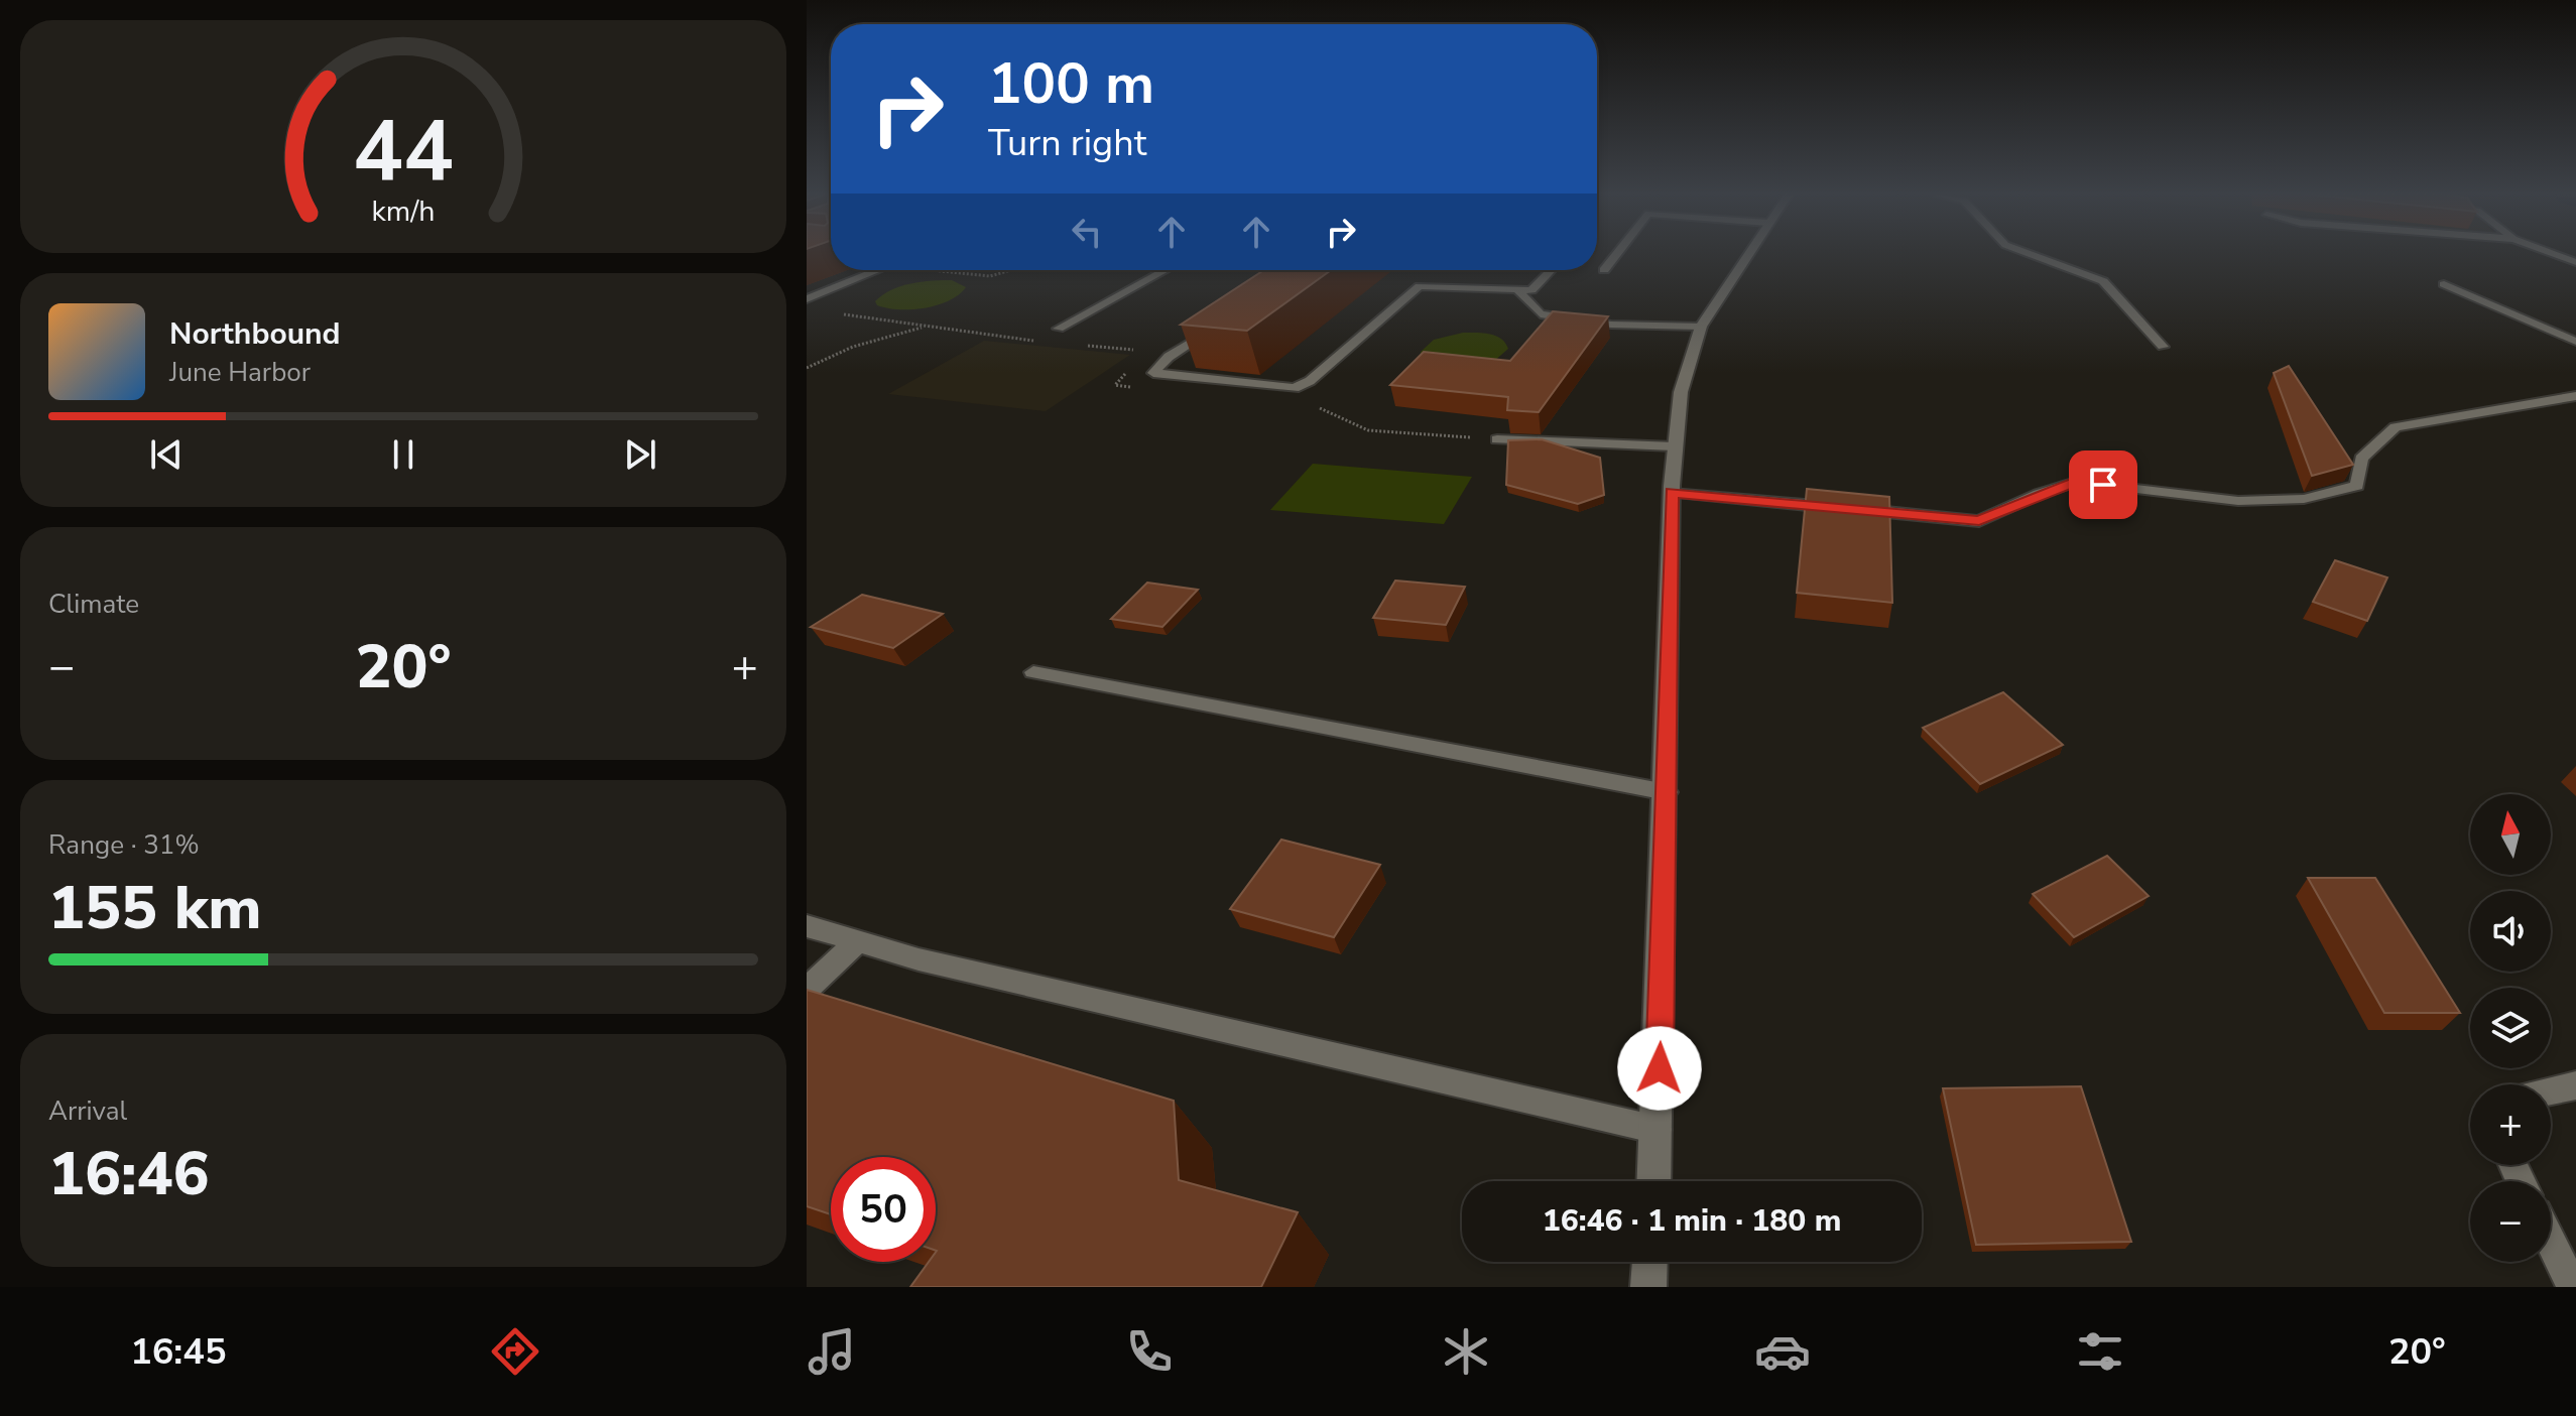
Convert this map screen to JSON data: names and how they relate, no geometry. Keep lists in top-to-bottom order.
{
  "north": "top",
  "page": {
    "turn": ["100 m", "Turn right"],
    "song": ["Northbound", "June Harbor"],
    "tile": [
      "Climate",
      ["Range · 31%", "155 km"],
      ["Arrival", "16:46"]
    ],
    "heat": ["−", "20°", "+"],
    "map_buttons": ["+", "−"],
    "limit": "50",
    "trip": "16:46 · 1 min · 180 m",
    "tabs": ["16:45", "20°"],
    "gauge": ["44", "km/h"]
  }
}
